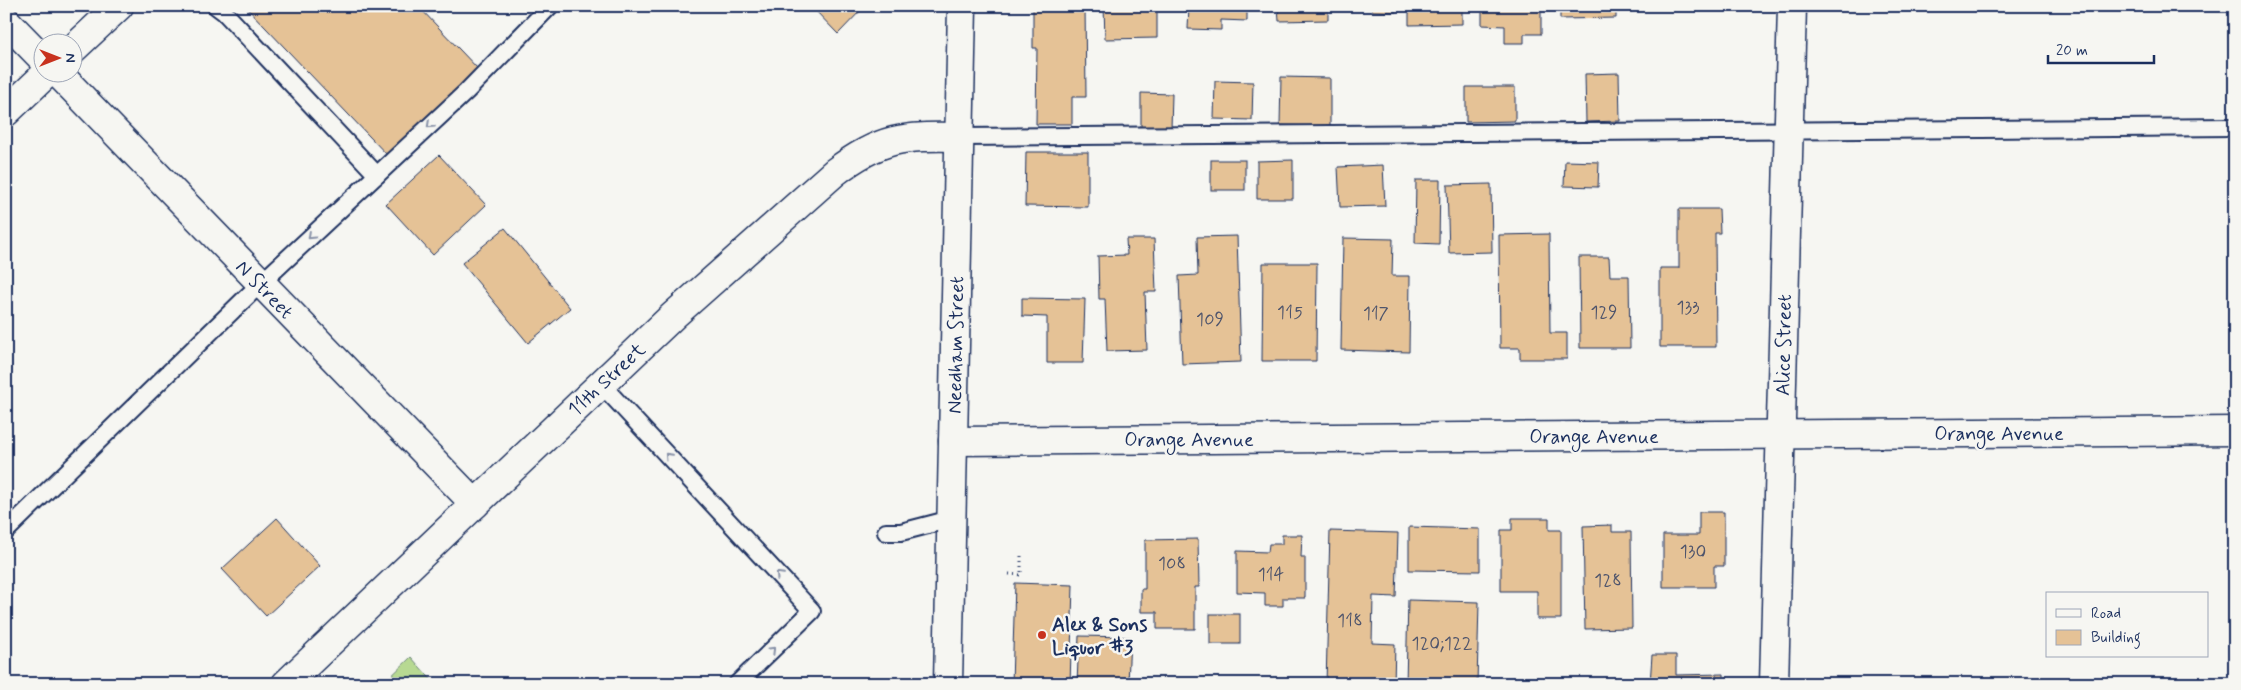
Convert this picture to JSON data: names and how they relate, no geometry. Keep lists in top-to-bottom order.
{
  "streets": {
    "street": [
      "N Street",
      "Needham Street",
      "Alice Street",
      "11th Street",
      "Orange Avenue"
    ]
  },
  "crossings": [
    ["N Street", "11th Street"],
    ["Needham Street", "11th Street"],
    ["Needham Street", "Orange Avenue"],
    ["Alice Street", "Orange Avenue"]
  ],
  "places": ["Alex & Sons Liquor #3"],
  "house_numbers": [
    "133",
    "115",
    "129",
    "117",
    "109",
    "130",
    "108",
    "114",
    "128",
    "118",
    "120;122"
  ],
  "legend": ["Road", "Building"],
  "scale_bar": "20 m",
  "north": "right"
}
